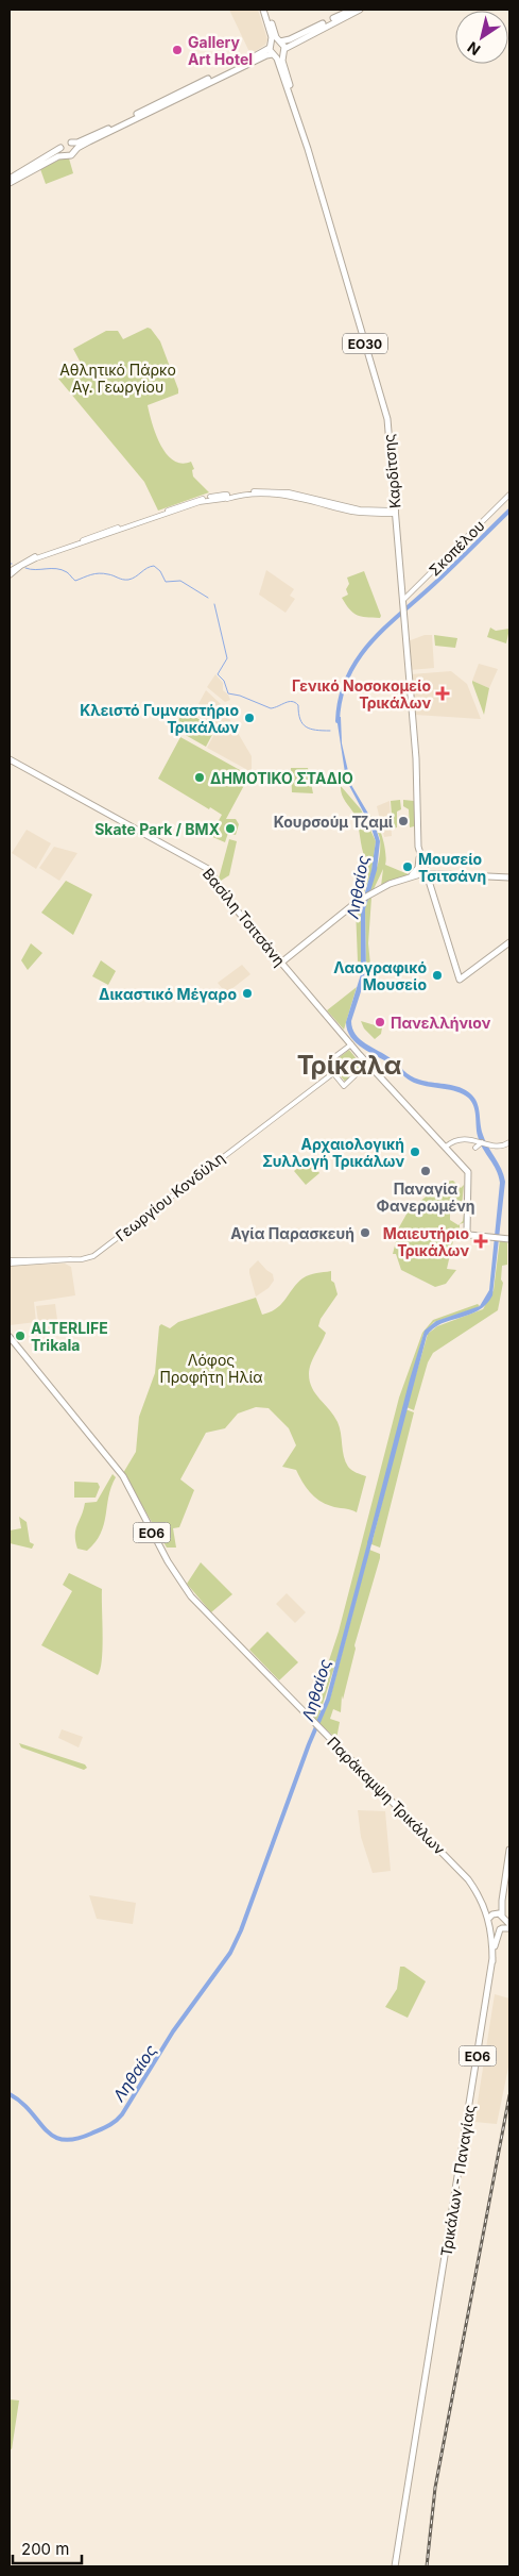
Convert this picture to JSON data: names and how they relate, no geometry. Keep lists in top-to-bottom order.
{
  "streets": {
    "main road": [
      "ΕΟ30",
      "Καρδίτσης",
      "Σκοπέλου",
      "Βασίλη Τσιτσάνη",
      "Γεωργίου Κονδύλη",
      "ΕΟ6",
      "Παράκαμψη Τρικάλων",
      "Τρικάλων - Παναγίας"
    ]
  },
  "crossings": [
    ["ΕΟ30", "Καρδίτσης"],
    ["Καρδίτσης", "Σκοπέλου"],
    ["ΕΟ6", "Παράκαμψη Τρικάλων"],
    ["ΕΟ6", "Τρικάλων - Παναγίας"]
  ],
  "districts": ["Τρίκαλα"],
  "water": ["Ληθαίος"],
  "parks": ["Αθλητικό Πάρκο Αγ. Γεωργίου", "Λόφος Προφήτη Ηλία"],
  "places": {
    "other": [
      "Gallery Art Hotel",
      "Κλειστό Γυμναστήριο Τρικάλων",
      "ΔΗΜΟΤΙΚΟ ΣΤΑΔΙΟ",
      "Κουρσούμ Τζαμί",
      "Skate Park / BMX",
      "Μουσείο Τσιτσάνη",
      "Λαογραφικό Μουσείο",
      "Δικαστικό Μέγαρο",
      "Πανελλήνιον",
      "Αρχαιολογική Συλλογή Τρικάλων",
      "Παναγία Φανερωμένη",
      "Αγία Παρασκευή",
      "ALTERLIFE Trikala"
    ],
    "health": ["Γενικό Νοσοκομείο Τρικάλων", "Μαιευτήριο Τρικάλων"]
  },
  "scale_bar": "200 m",
  "north": "bottom left"
}
